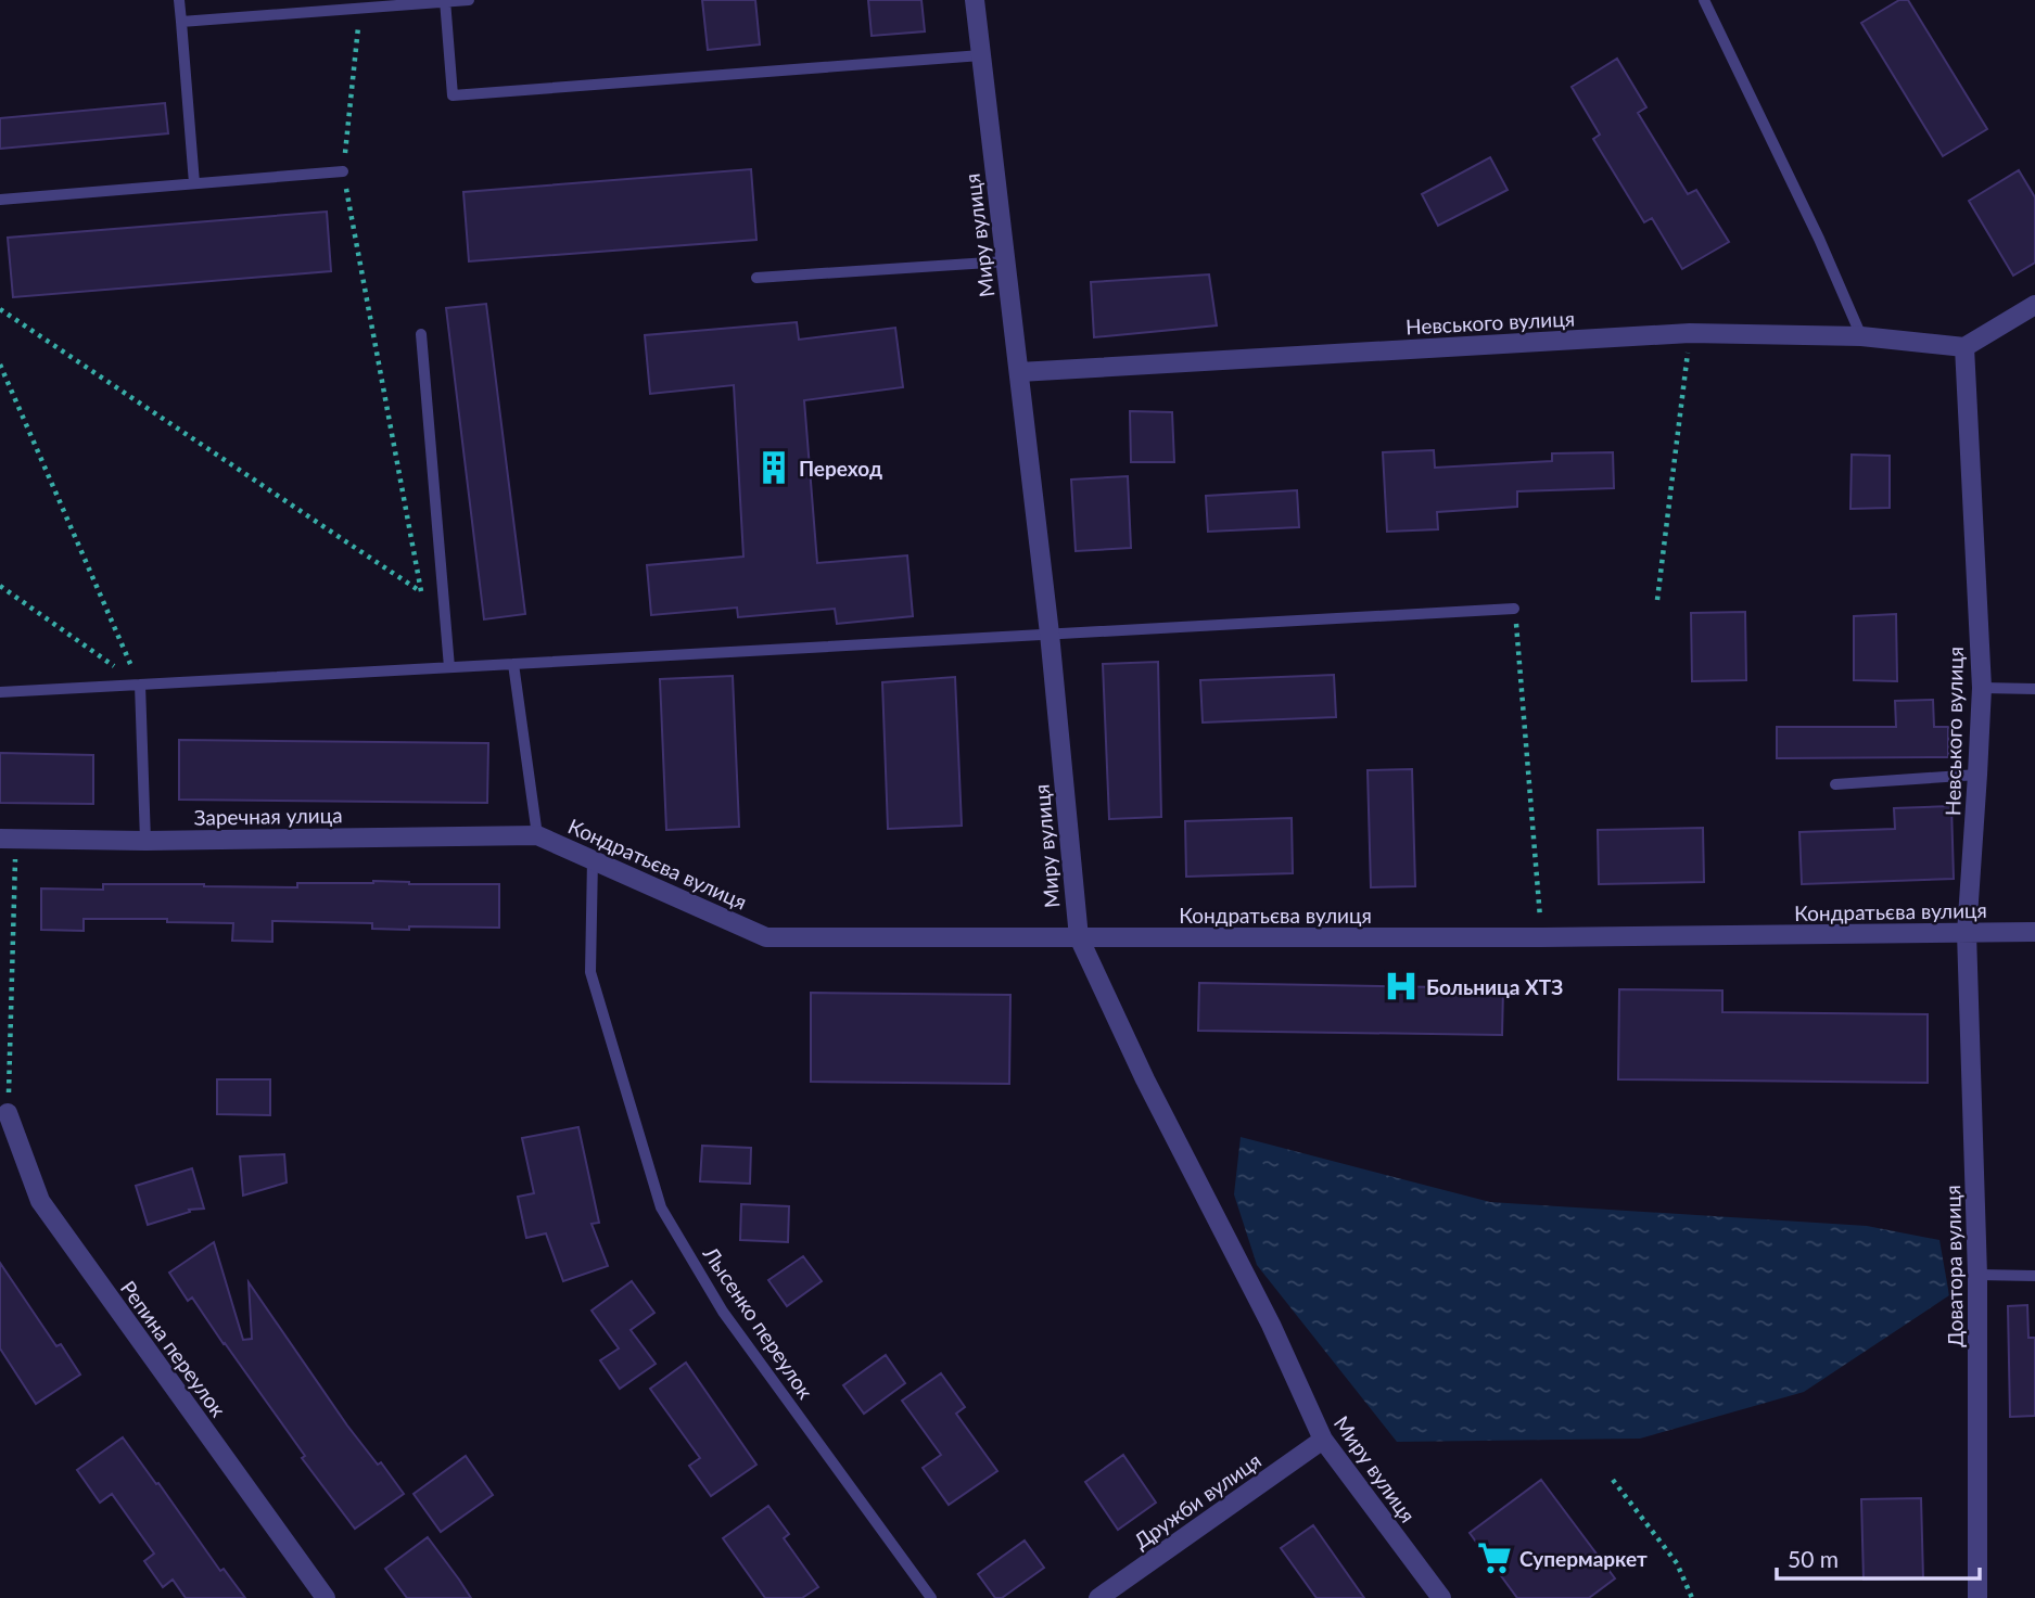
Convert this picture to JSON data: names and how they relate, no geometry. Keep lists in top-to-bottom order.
{
  "streets": {
    "street": [
      "Миру вулиця",
      "Невського вулиця",
      "Заречная улица",
      "Кондратьєва вулиця",
      "Доватора вулиця",
      "Репина переулок",
      "Дружби вулиця"
    ],
    "lane": ["Лысенко переулок"]
  },
  "crossings": [
    ["Миру вулиця", "Невського вулиця"],
    ["Миру вулиця", "Кондратьєва вулиця"],
    ["Миру вулиця", "Дружби вулиця"],
    ["Невського вулиця", "Кондратьєва вулиця"],
    ["Невського вулиця", "Доватора вулиця"],
    ["Заречная улица", "Кондратьєва вулиця"],
    ["Кондратьєва вулиця", "Доватора вулиця"],
    ["Кондратьєва вулиця", "Лысенко переулок"]
  ],
  "places": {
    "building": ["Переход"],
    "hospital": ["Больница ХТЗ"],
    "supermarket": ["Супермаркет"]
  },
  "scale_bar": "50 m"
}
